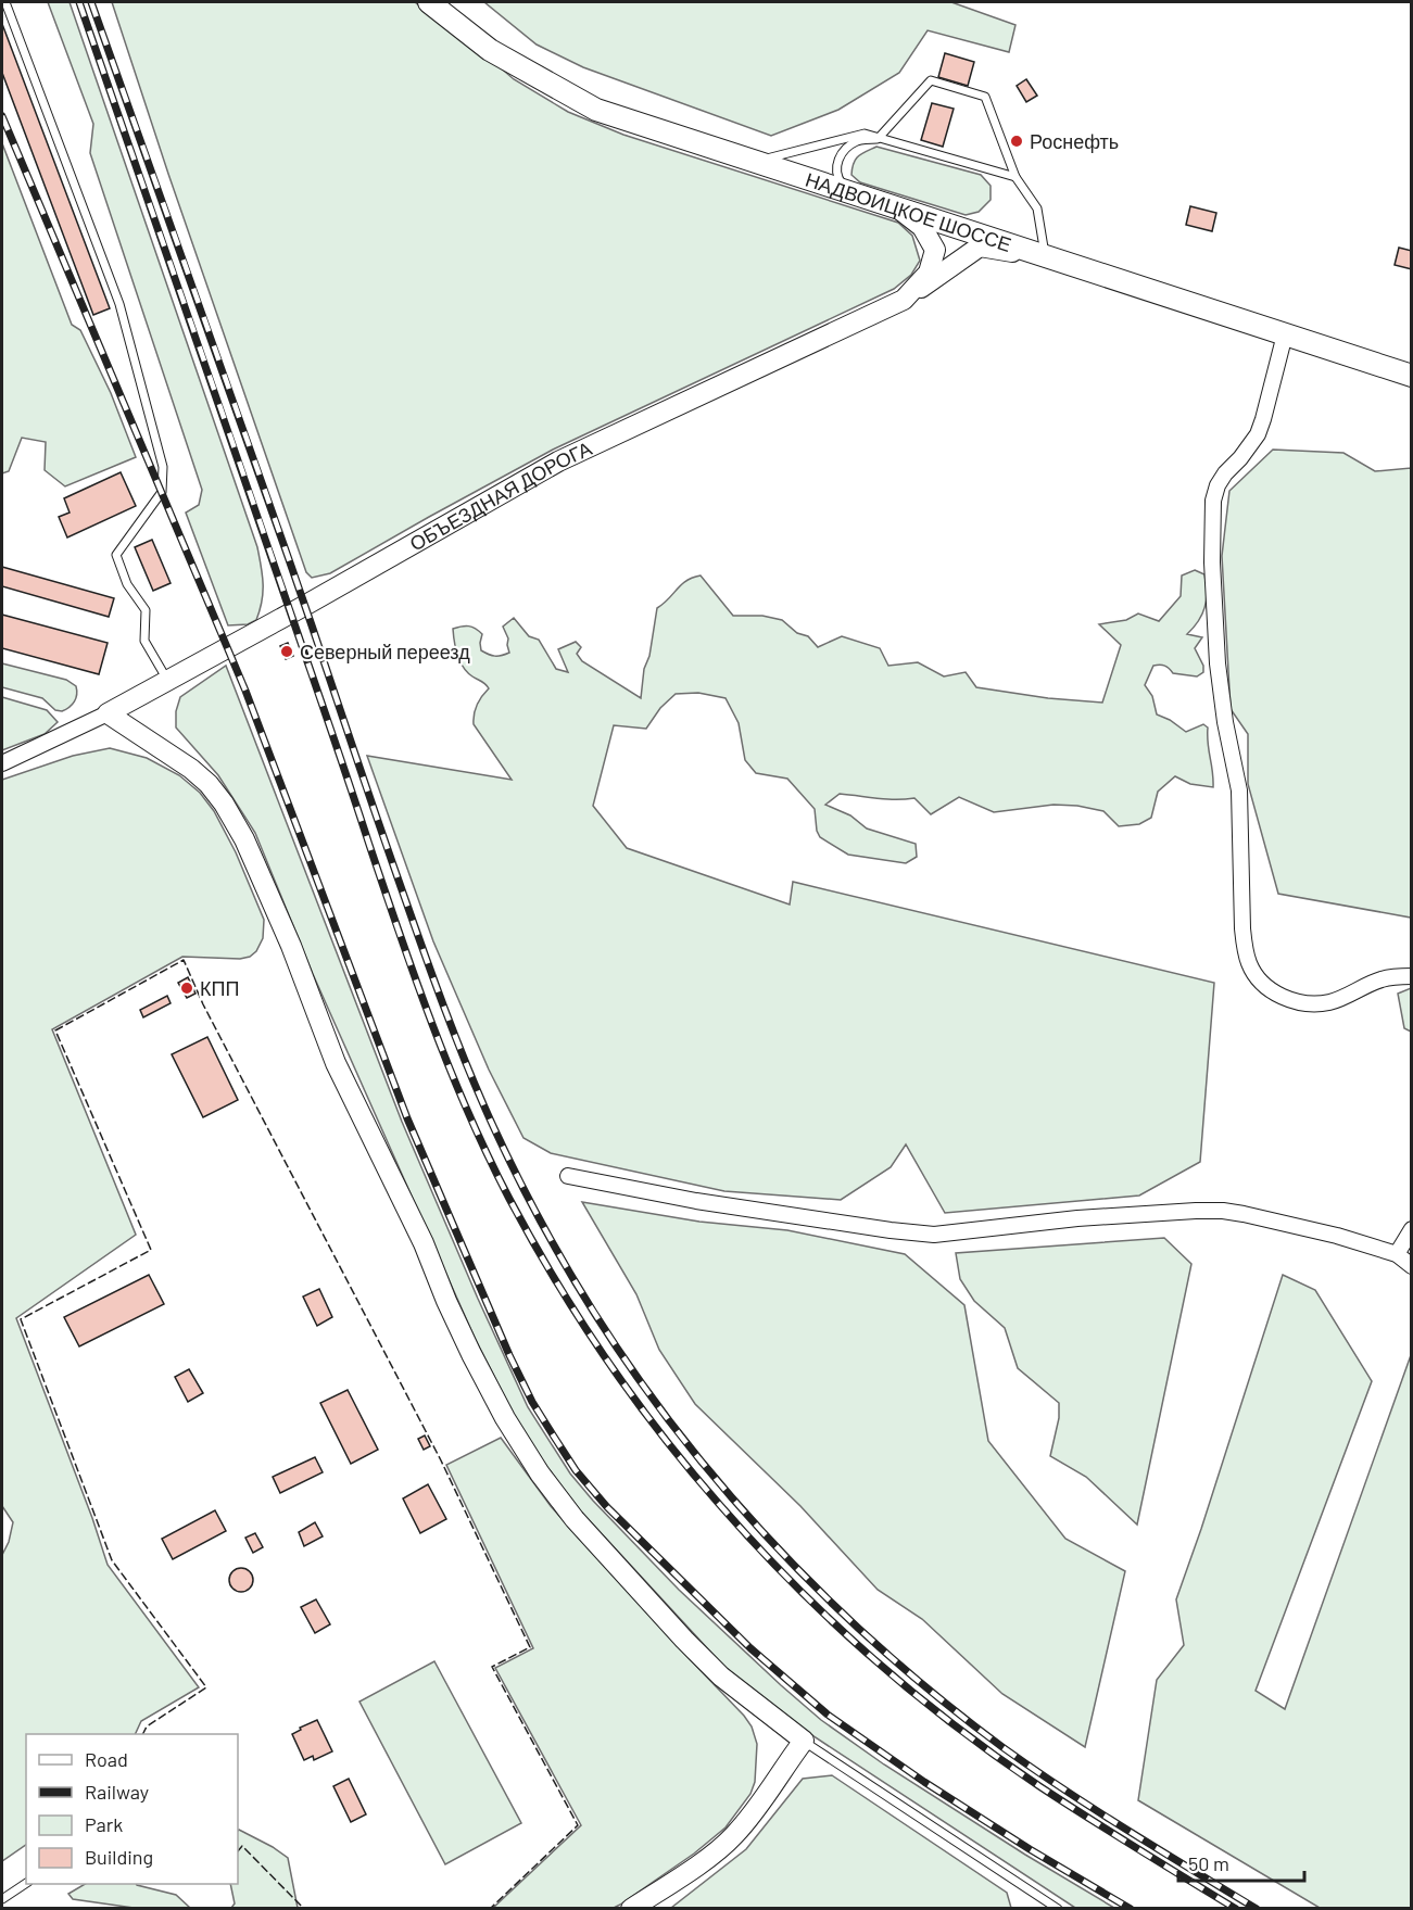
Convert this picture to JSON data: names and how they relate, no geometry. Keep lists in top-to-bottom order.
{
  "streets": {
    "main road": ["НАДВОИЦКОЕ ШОССЕ"],
    "street": ["ОБЪЕЗДНАЯ ДОРОГА"]
  },
  "crossings": [
    ["НАДВОИЦКОЕ ШОССЕ", "ОБЪЕЗДНАЯ ДОРОГА"]
  ],
  "places": ["Роснефть", "Северный переезд", "КПП"],
  "legend": [
    "Road",
    "Railway",
    "Park",
    "Building"
  ],
  "scale_bar": "50 m"
}
